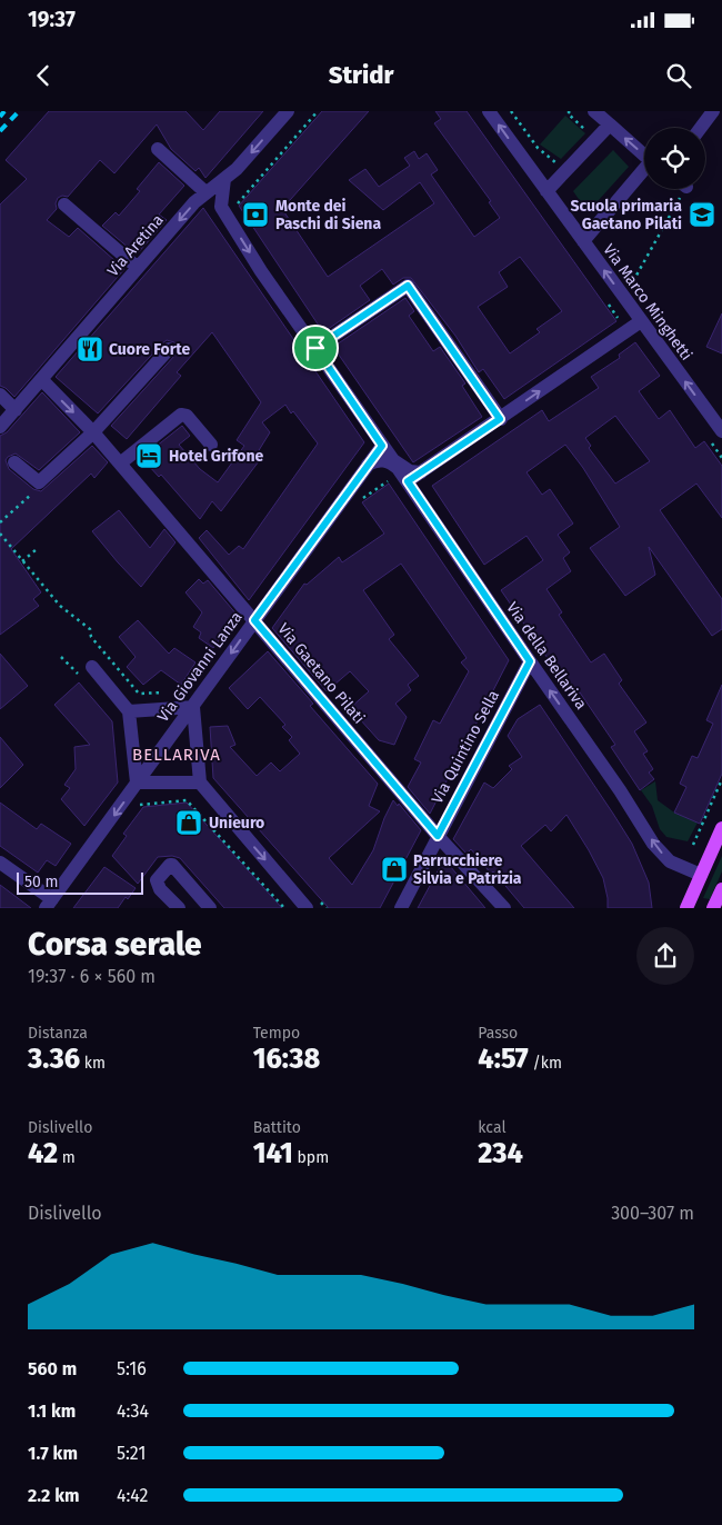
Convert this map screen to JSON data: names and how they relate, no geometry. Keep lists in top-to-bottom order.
{
  "streets": {
    "street": [
      "Via Aretina",
      "Via Marco Minghetti",
      "Via della Bellariva",
      "Via Giovanni Lanza",
      "Via Gaetano Pilati",
      "Via Quintino Sella"
    ]
  },
  "crossings": [
    ["Via Aretina", "Via Gaetano Pilati"],
    ["Via della Bellariva", "Via Giovanni Lanza"],
    ["Via della Bellariva", "Via Quintino Sella"],
    ["Via Giovanni Lanza", "Via Gaetano Pilati"],
    ["Via Gaetano Pilati", "Via Quintino Sella"]
  ],
  "one_way": [
    "Via Aretina",
    "Via Marco Minghetti",
    "Via della Bellariva",
    "Via Giovanni Lanza"
  ],
  "districts": ["BELLARIVA"],
  "places": {
    "bank": ["Monte dei Paschi di Siena"],
    "school or university": ["Scuola primaria Gaetano Pilati"],
    "restaurant": ["Cuore Forte"],
    "hotel": ["Hotel Grifone"],
    "shop": ["Unieuro", "Parrucchiere Silvia e Patrizia"]
  },
  "scale_bar": "50 m",
  "page": {
    "status": "19:37",
    "header": "Stridr",
    "scale": "50 m",
    "heading": ["Corsa serale", "19:37 · 6 × 560 m"],
    "stats": [
      ["Distanza", "3.36 km"],
      ["Tempo", "16:38"],
      ["Passo", "4:57 /km"],
      ["Dislivello", "42 m"],
      ["Battito", "141 bpm"],
      ["kcal", "234"]
    ],
    "chart": ["Dislivello", "300–307 m"],
    "list": [
      {
        "name": "560 m",
        "note": "5:16"
      },
      {
        "name": "1.1 km",
        "note": "4:34"
      },
      {
        "name": "1.7 km",
        "note": "5:21"
      },
      {
        "name": "2.2 km",
        "note": "4:42"
      }
    ]
  }
}
